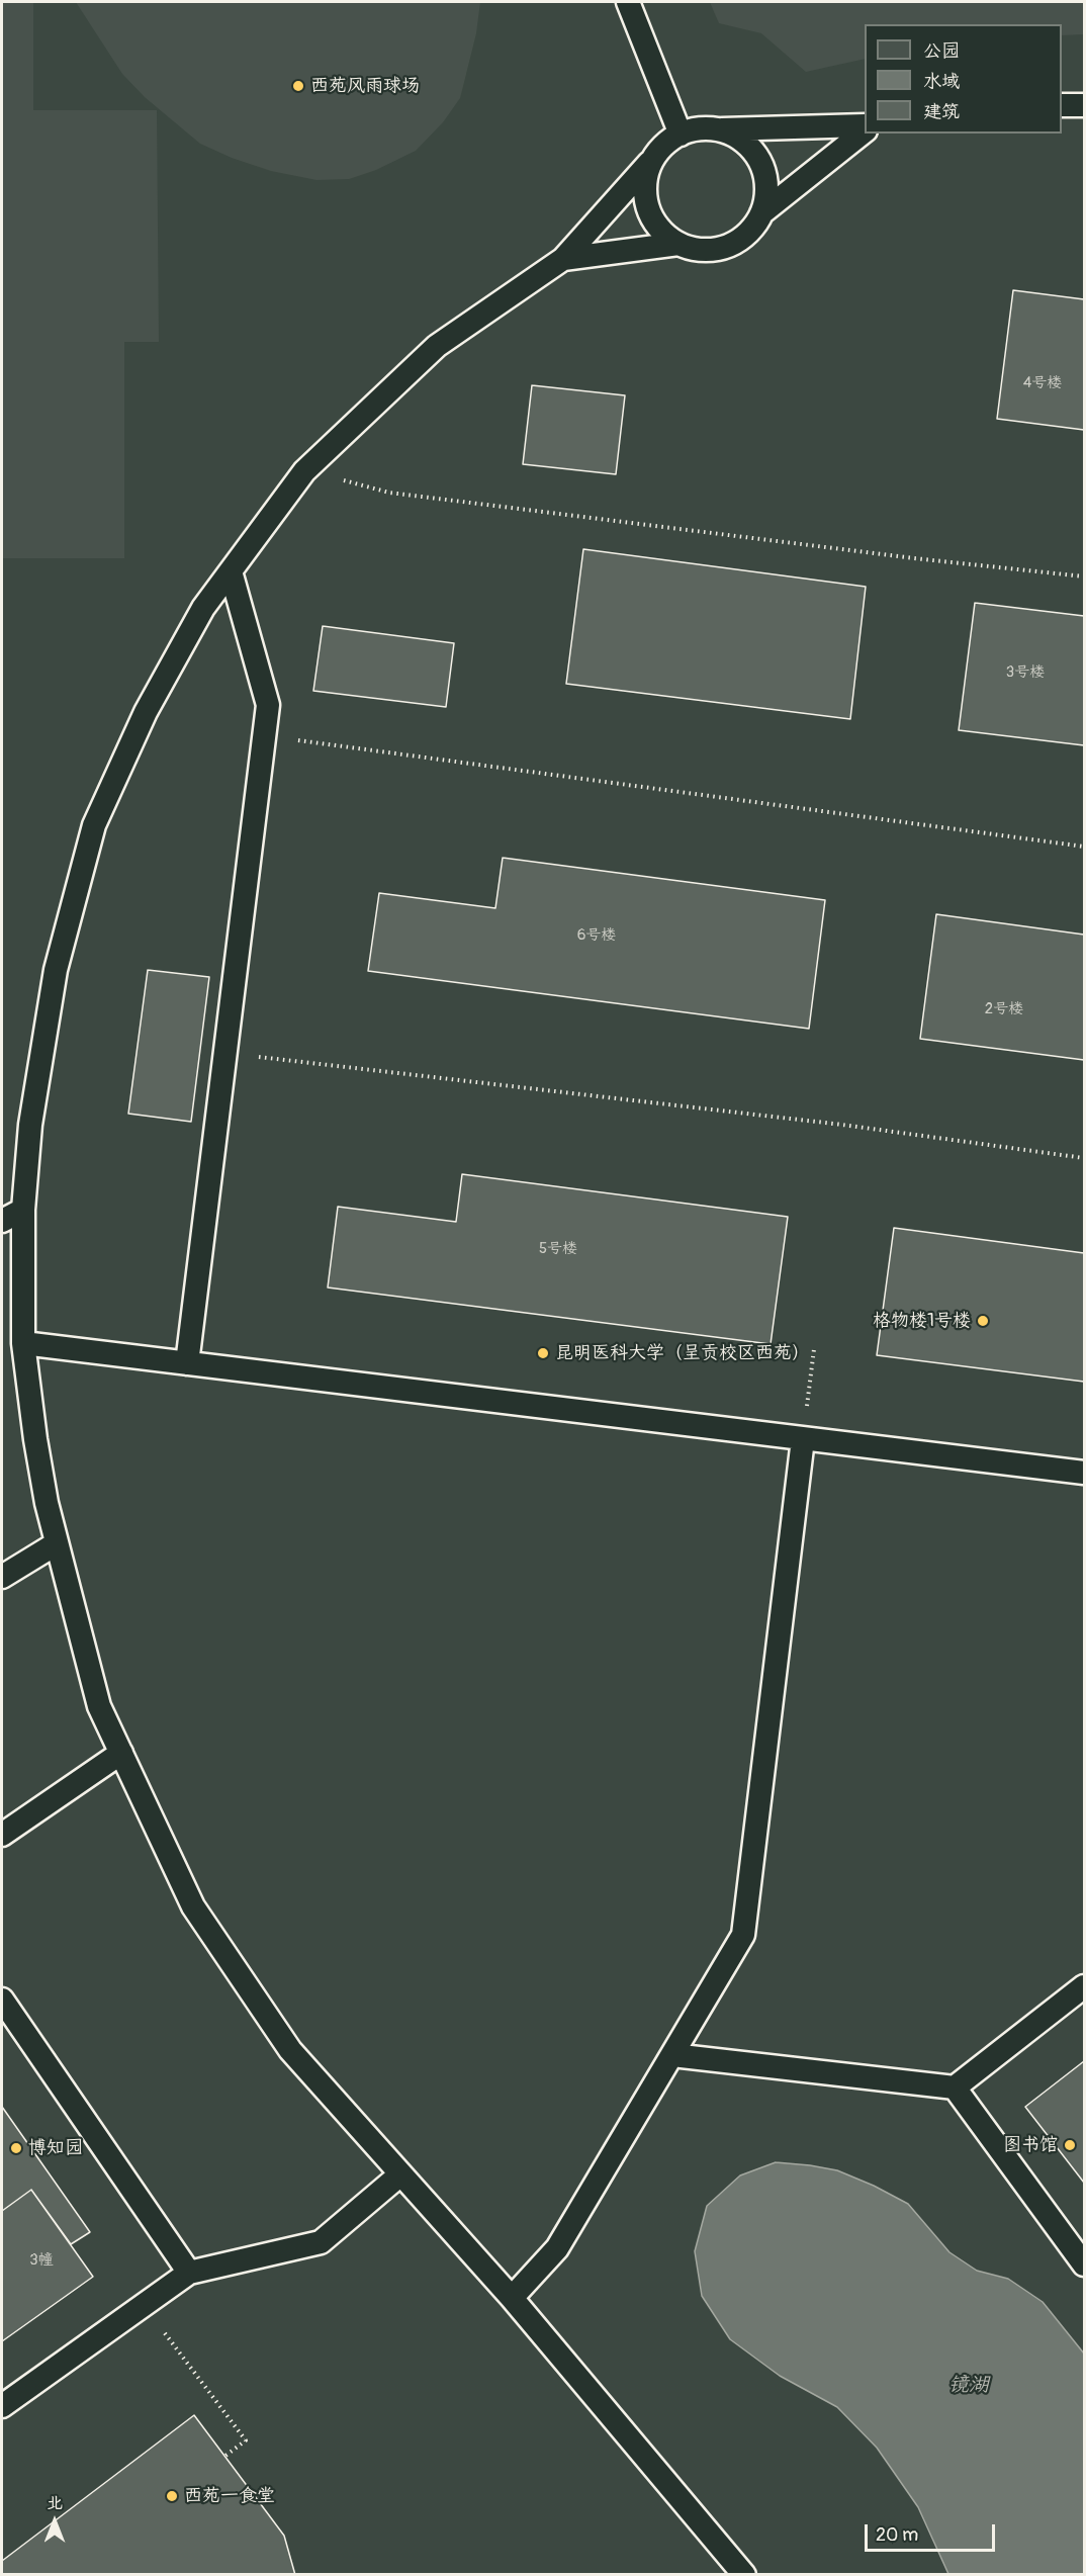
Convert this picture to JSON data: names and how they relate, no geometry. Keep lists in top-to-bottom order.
{
  "water": ["镜湖"],
  "places": [
    "西苑风雨球场",
    "格物楼1号楼",
    "昆明医科大学（呈贡校区西苑）",
    "图书馆",
    "博知园",
    "西苑一食堂"
  ],
  "house_numbers": [
    "4号楼",
    "3号楼",
    "6号楼",
    "2号楼",
    "5号楼",
    "3幢"
  ],
  "legend": ["公园", "水域", "建筑"],
  "scale_bar": "20 m",
  "north": "top"
}
